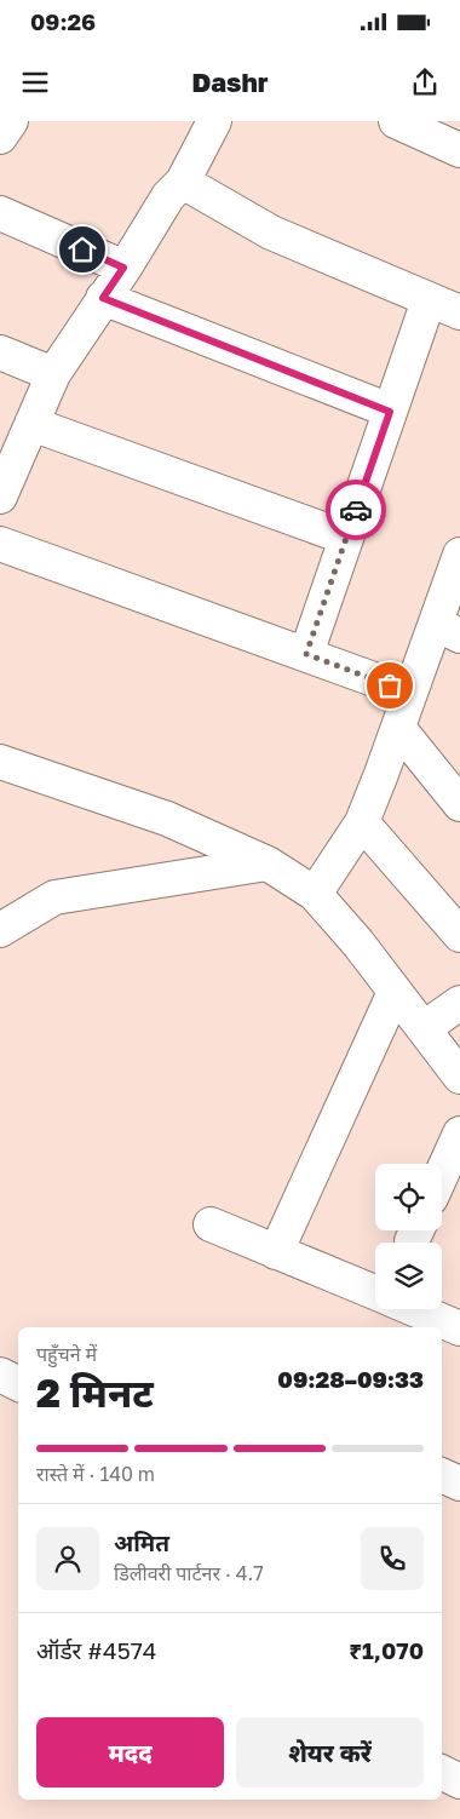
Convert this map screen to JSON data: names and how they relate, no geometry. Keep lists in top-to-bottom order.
{
  "page": {
    "status": "09:26",
    "header": "Dashr",
    "heading": ["2 मिनट", "पहुँचने में", "09:28–09:33"],
    "panel": [
      "अमित",
      "डिलीवरी पार्टनर · 4.7",
      "ऑर्डर #4574",
      "₹1,070"
    ],
    "bar": "रास्ते में · 140 m",
    "buttons": ["मदद", "शेयर करें"]
  }
}
